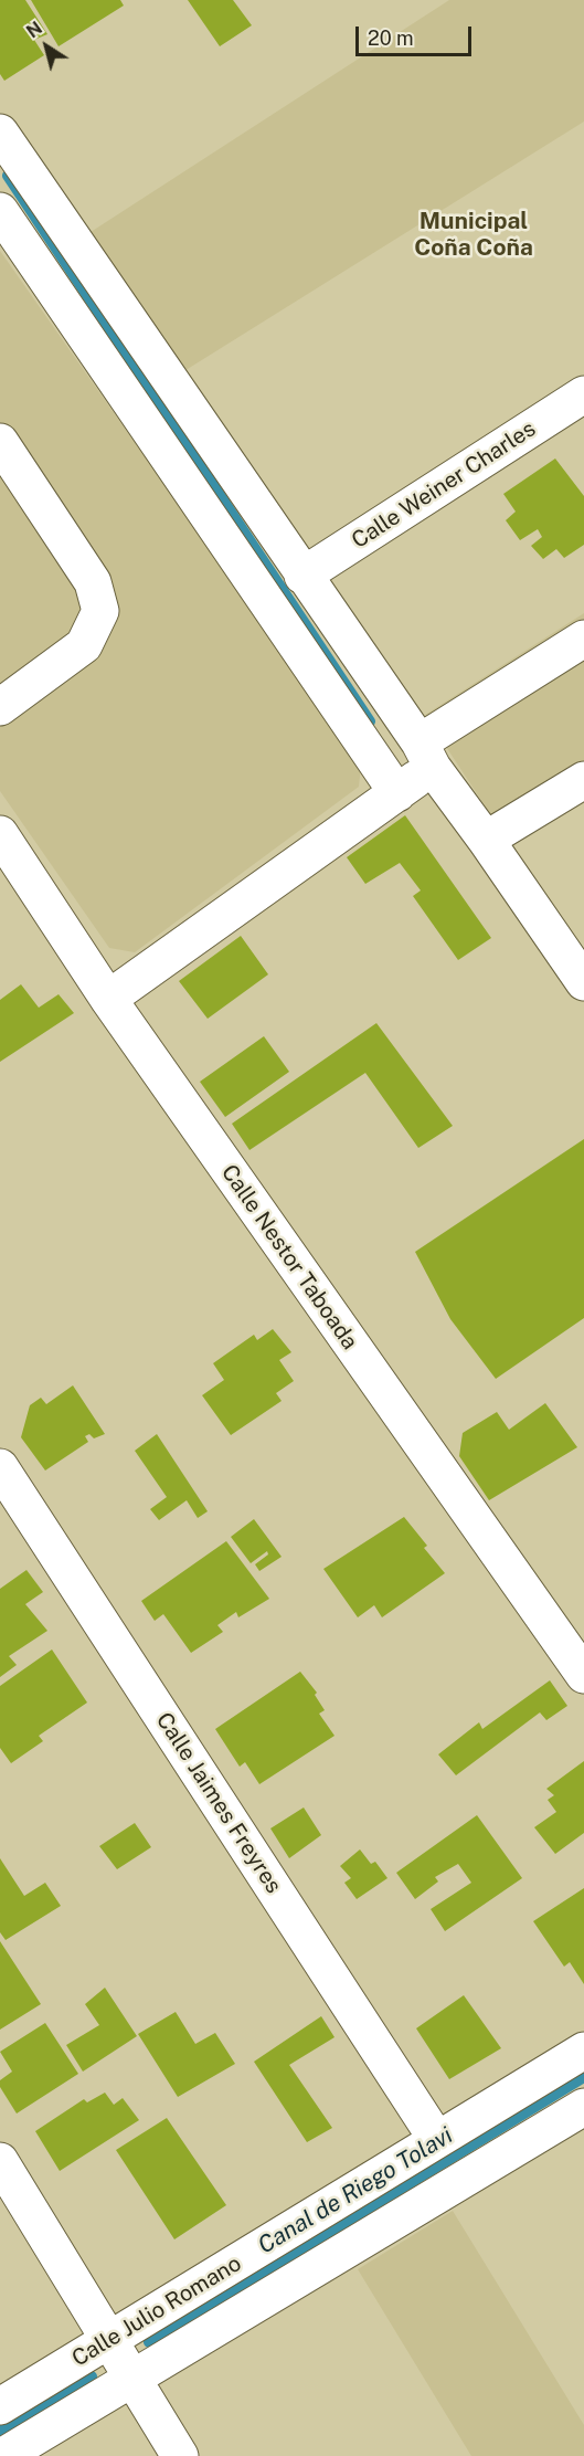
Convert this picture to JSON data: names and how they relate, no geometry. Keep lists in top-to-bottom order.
{
  "streets": {
    "street": [
      "Calle Weiner Charles",
      "Calle Nestor Taboada",
      "Calle Jaimes Freyres",
      "Calle Julio Romano"
    ]
  },
  "crossings": [
    ["Calle Jaimes Freyres", "Calle Julio Romano"]
  ],
  "districts": ["Municipal Coña Coña"],
  "water": ["Canal de Riego Tolavi"],
  "scale_bar": "20 m",
  "north": "top left"
}
